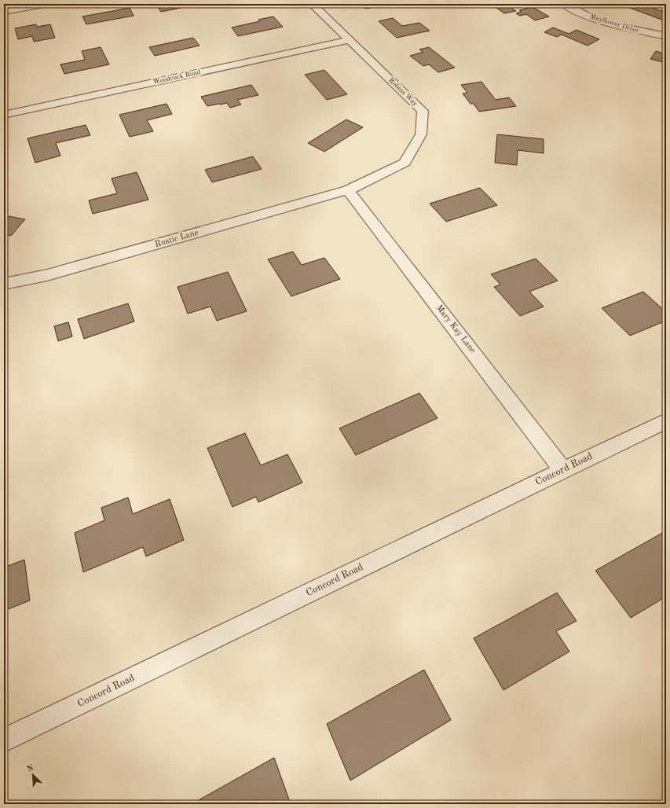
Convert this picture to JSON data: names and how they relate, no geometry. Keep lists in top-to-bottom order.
{
  "streets": {
    "street": [
      "Mayflower Drive",
      "Woodcock Road",
      "Robins Way",
      "Rustic Lane",
      "Mary Kay Lane",
      "Concord Road"
    ]
  },
  "crossings": [
    ["Woodcock Road", "Robins Way"],
    ["Robins Way", "Rustic Lane"],
    ["Robins Way", "Mary Kay Lane"],
    ["Rustic Lane", "Mary Kay Lane"],
    ["Mary Kay Lane", "Concord Road"]
  ],
  "north": "top left"
}
